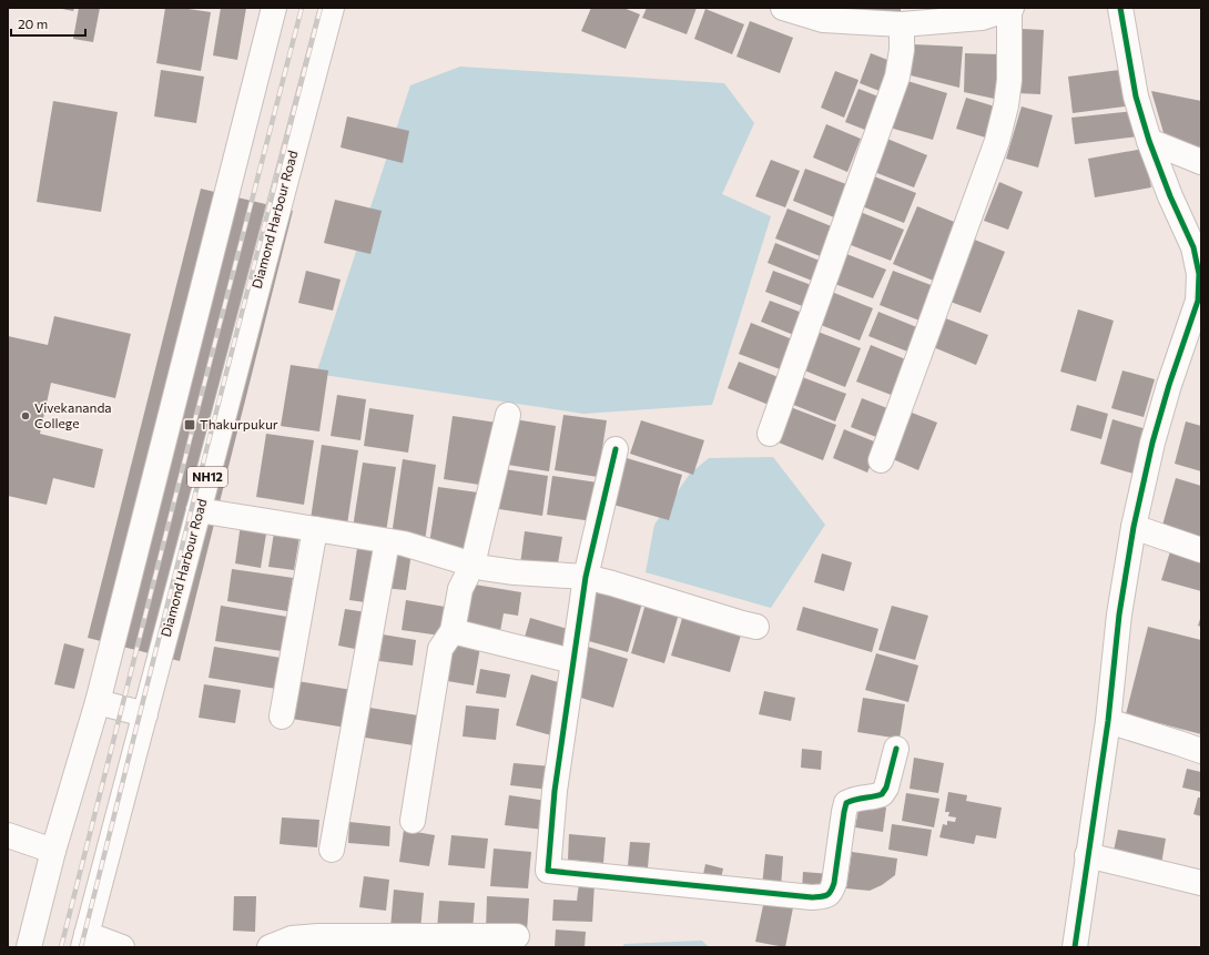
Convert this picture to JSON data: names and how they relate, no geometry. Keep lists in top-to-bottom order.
{
  "streets": {
    "main road": ["Diamond Harbour Road", "NH12"]
  },
  "places": {
    "other": ["Vivekananda College"],
    "transit": ["Thakurpukur"]
  },
  "scale_bar": "20 m"
}
